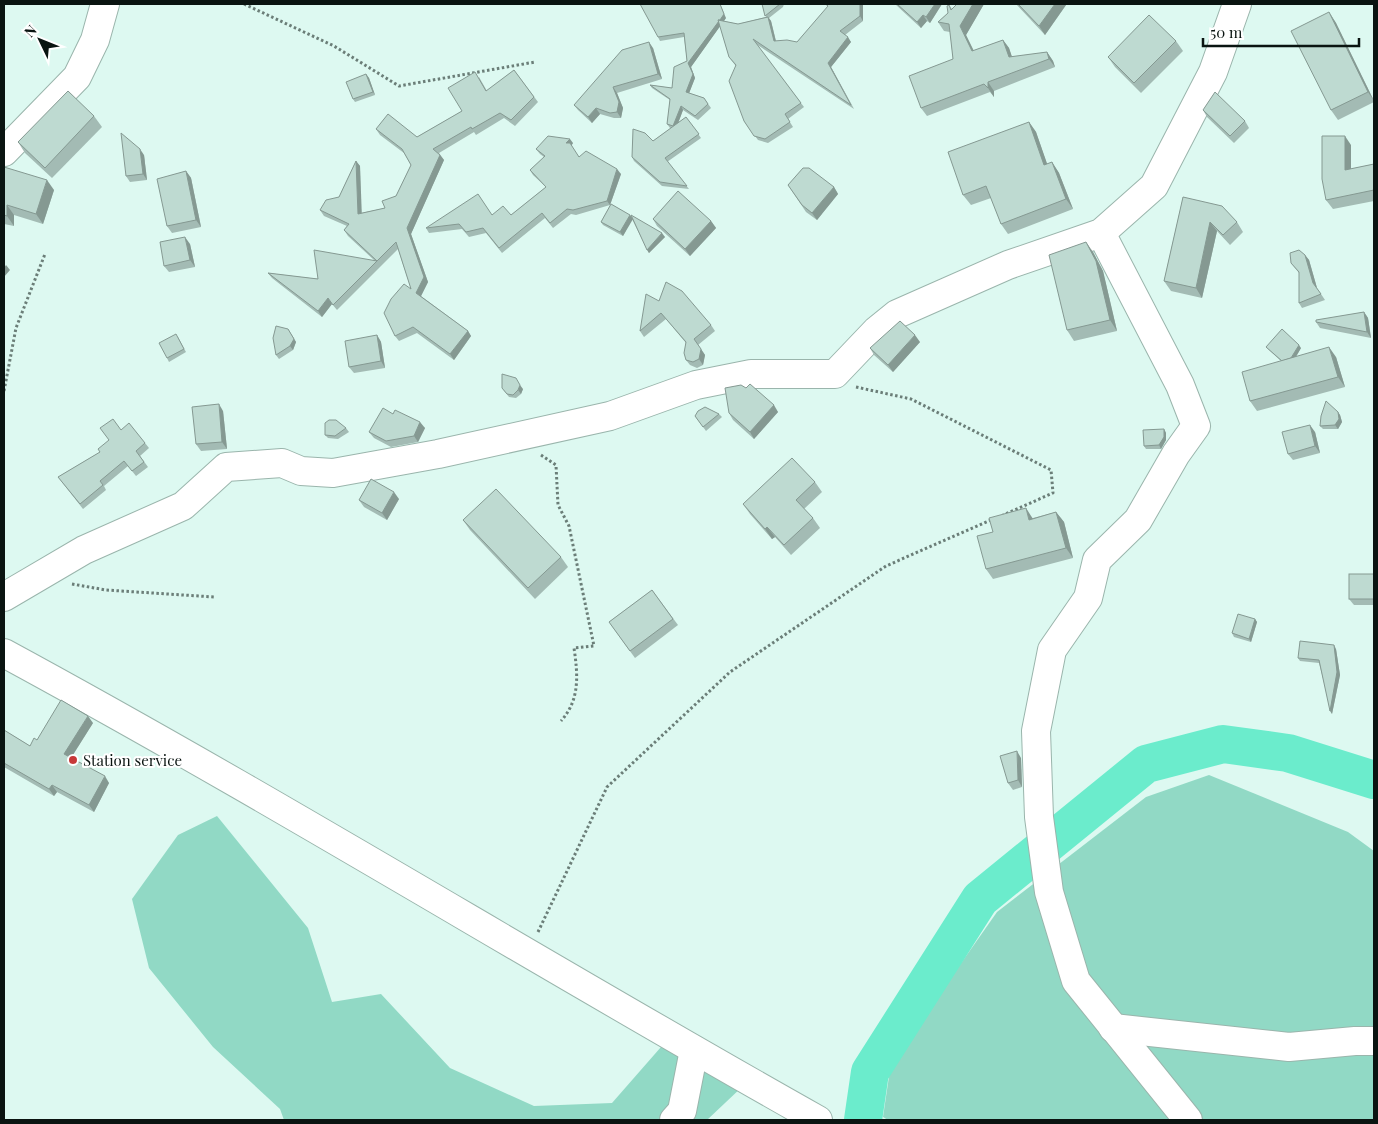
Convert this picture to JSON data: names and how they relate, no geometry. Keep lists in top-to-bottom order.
{
  "places": ["Station service"],
  "scale_bar": "50 m",
  "north": "top left"
}
